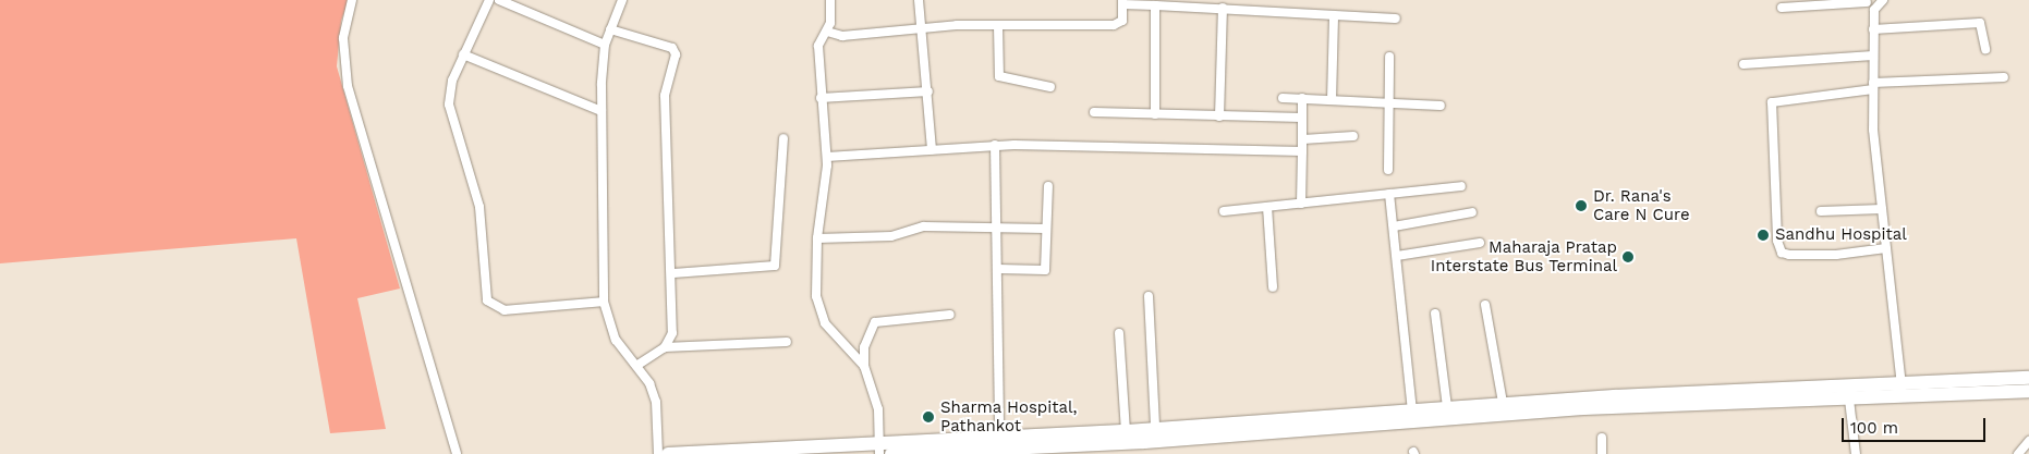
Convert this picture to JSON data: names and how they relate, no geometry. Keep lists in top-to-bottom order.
{
  "places": [
    "Dr. Rana's Care N Cure",
    "Sandhu Hospital",
    "Maharaja Pratap Interstate Bus Terminal",
    "Sharma Hospital, Pathankot"
  ],
  "scale_bar": "100 m"
}
